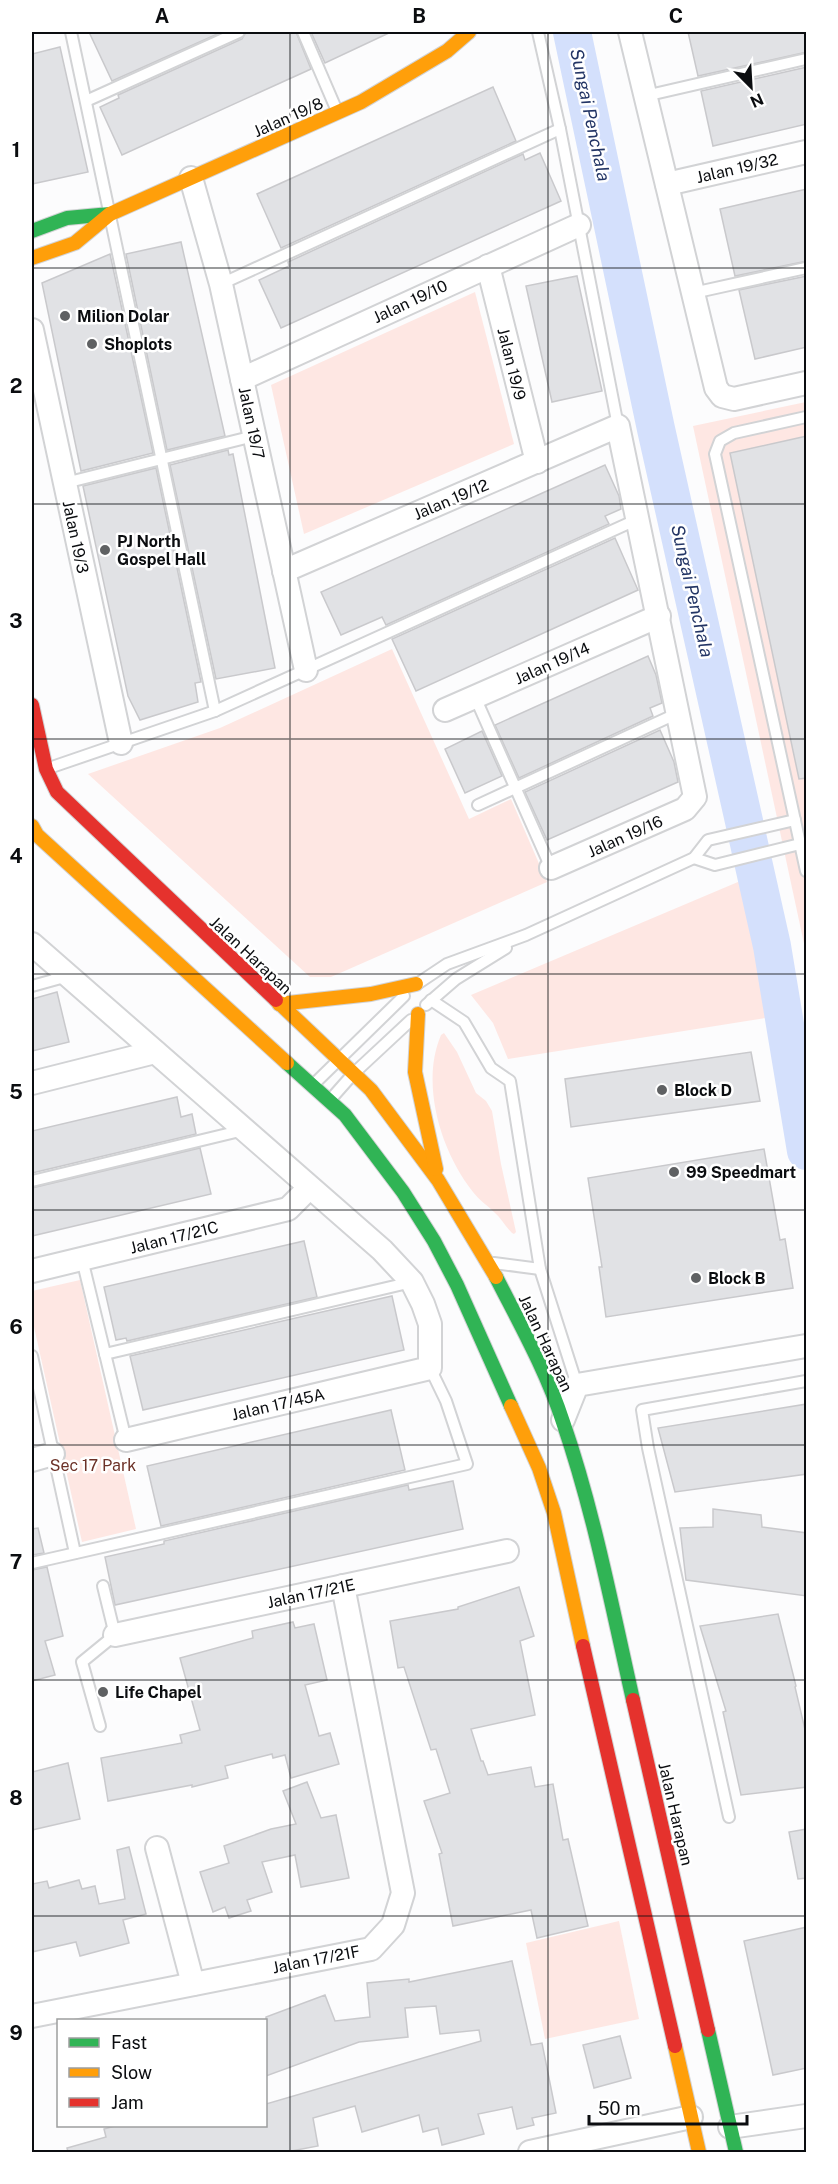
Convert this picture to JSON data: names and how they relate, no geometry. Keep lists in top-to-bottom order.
{
  "streets": {
    "main road": ["Jalan 19/8", "Jalan Harapan"],
    "street": [
      "Jalan 19/32",
      "Jalan 19/10",
      "Jalan 19/9",
      "Jalan 19/7",
      "Jalan 19/12",
      "Jalan 19/3",
      "Jalan 19/14",
      "Jalan 19/16",
      "Jalan 17/21C",
      "Jalan 17/45A",
      "Jalan 17/21E",
      "Jalan 17/21F"
    ]
  },
  "crossings": [
    ["Jalan 19/8", "Jalan 19/7"],
    ["Jalan 19/10", "Jalan 19/9"],
    ["Jalan 19/10", "Jalan 19/7"],
    ["Jalan 19/9", "Jalan 19/12"],
    ["Jalan 19/7", "Jalan 19/12"],
    ["Jalan 17/21E", "Jalan 17/21F"]
  ],
  "water": ["Sungai Penchala"],
  "parks": ["Sec 17 Park"],
  "places": [
    "Milion Dolar",
    "Shoplots",
    "PJ North Gospel Hall",
    "Block D",
    "99 Speedmart",
    "Block B",
    "Life Chapel"
  ],
  "legend": ["Fast", "Slow", "Jam"],
  "scale_bar": "50 m",
  "north": "bottom right",
  "grid": {
    "columns": ["A", "B", "C"],
    "rows": [
      "1",
      "2",
      "3",
      "4",
      "5",
      "6",
      "7",
      "8",
      "9"
    ]
  }
}
